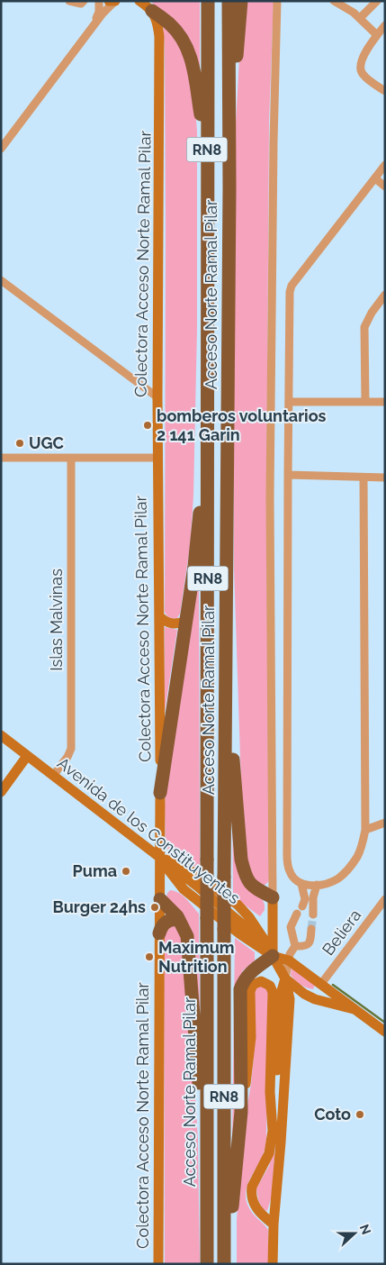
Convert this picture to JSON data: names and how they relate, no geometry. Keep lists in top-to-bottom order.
{
  "streets": {
    "highway": ["RN8", "Acceso Norte Ramal Pilar"],
    "street": [
      "Colectora Acceso Norte Ramal Pilar",
      "Islas Malvinas",
      "Avenida de los Constituyentes",
      "Beliera"
    ]
  },
  "crossings": [
    ["Colectora Acceso Norte Ramal Pilar", "Avenida de los Constituyentes"],
    ["Islas Malvinas", "Avenida de los Constituyentes"],
    ["Avenida de los Constituyentes", "Beliera"]
  ],
  "places": [
    "bomberos voluntarios 2 141 Garin",
    "UGC",
    "Puma",
    "Burger 24hs",
    "Maximum Nutrition",
    "Coto"
  ],
  "north": "right"
}
